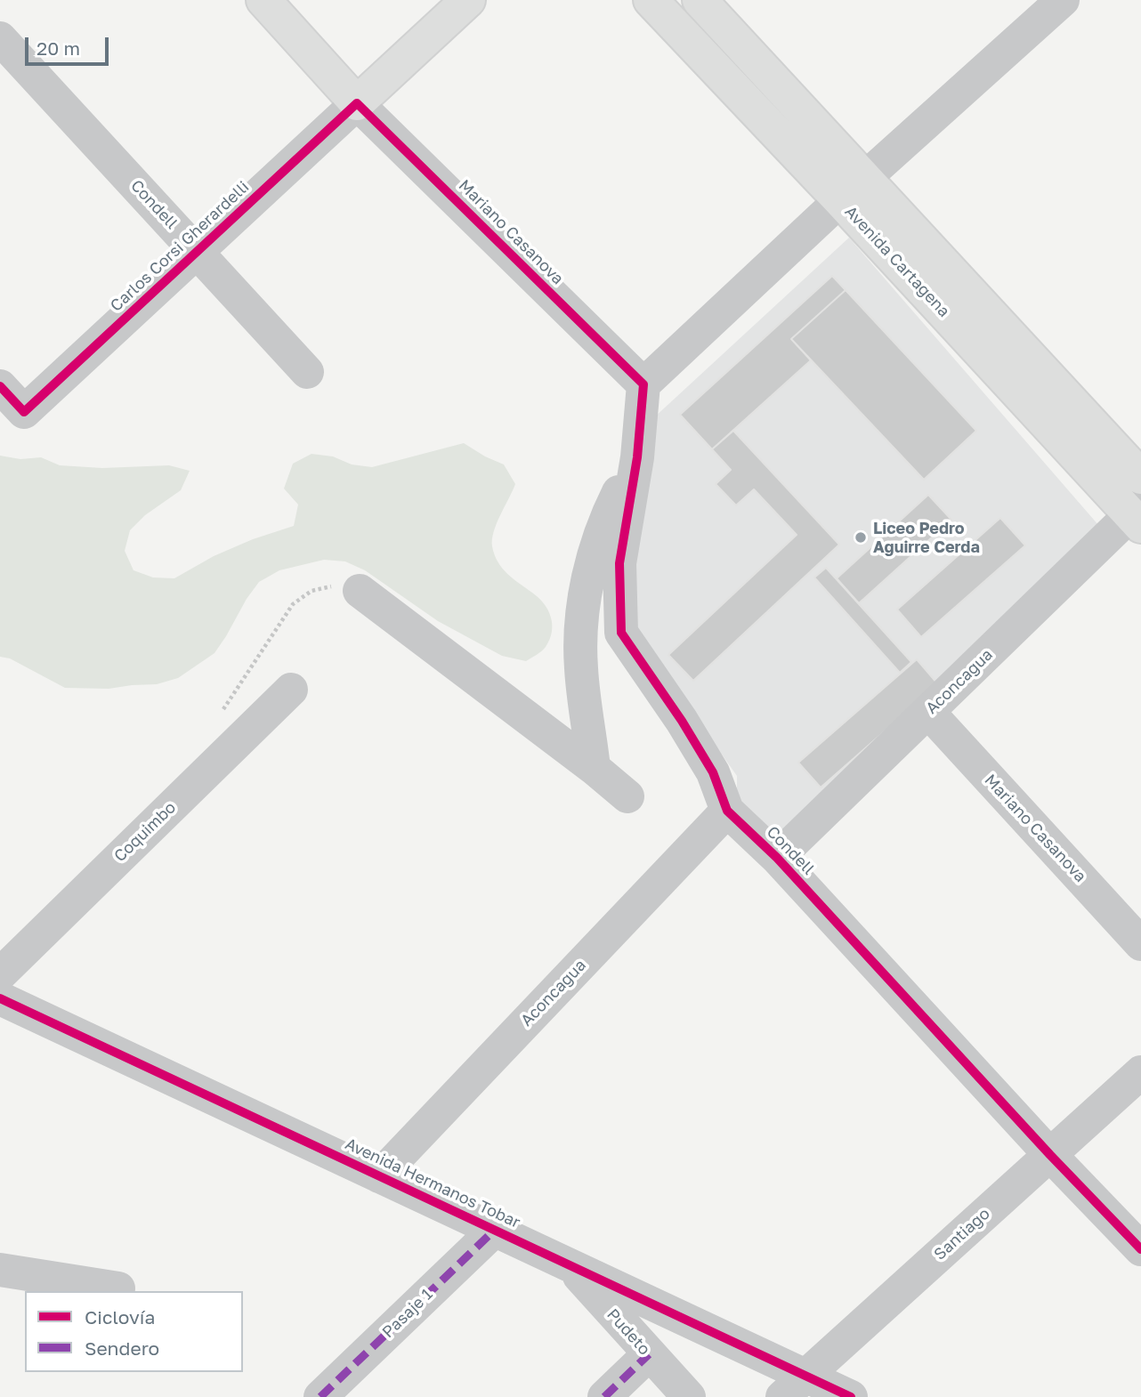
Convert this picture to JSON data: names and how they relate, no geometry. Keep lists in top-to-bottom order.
{
  "streets": {
    "main road": ["Mariano Casanova", "Carlos Corsi Gherardelli", "Avenida Cartagena"],
    "street": [
      "Condell",
      "Aconcagua",
      "Coquimbo",
      "Avenida Hermanos Tobar",
      "Santiago",
      "Pasaje 1",
      "Pudeto"
    ]
  },
  "crossings": [
    ["Condell", "Mariano Casanova"],
    ["Condell", "Carlos Corsi Gherardelli"],
    ["Condell", "Aconcagua"],
    ["Condell", "Santiago"],
    ["Mariano Casanova", "Carlos Corsi Gherardelli"],
    ["Mariano Casanova", "Aconcagua"],
    ["Avenida Cartagena", "Aconcagua"],
    ["Aconcagua", "Avenida Hermanos Tobar"],
    ["Avenida Hermanos Tobar", "Santiago"],
    ["Avenida Hermanos Tobar", "Pasaje 1"],
    ["Avenida Hermanos Tobar", "Pudeto"]
  ],
  "places": ["Liceo Pedro Aguirre Cerda"],
  "legend": ["Ciclovía", "Sendero"],
  "scale_bar": "20 m"
}
